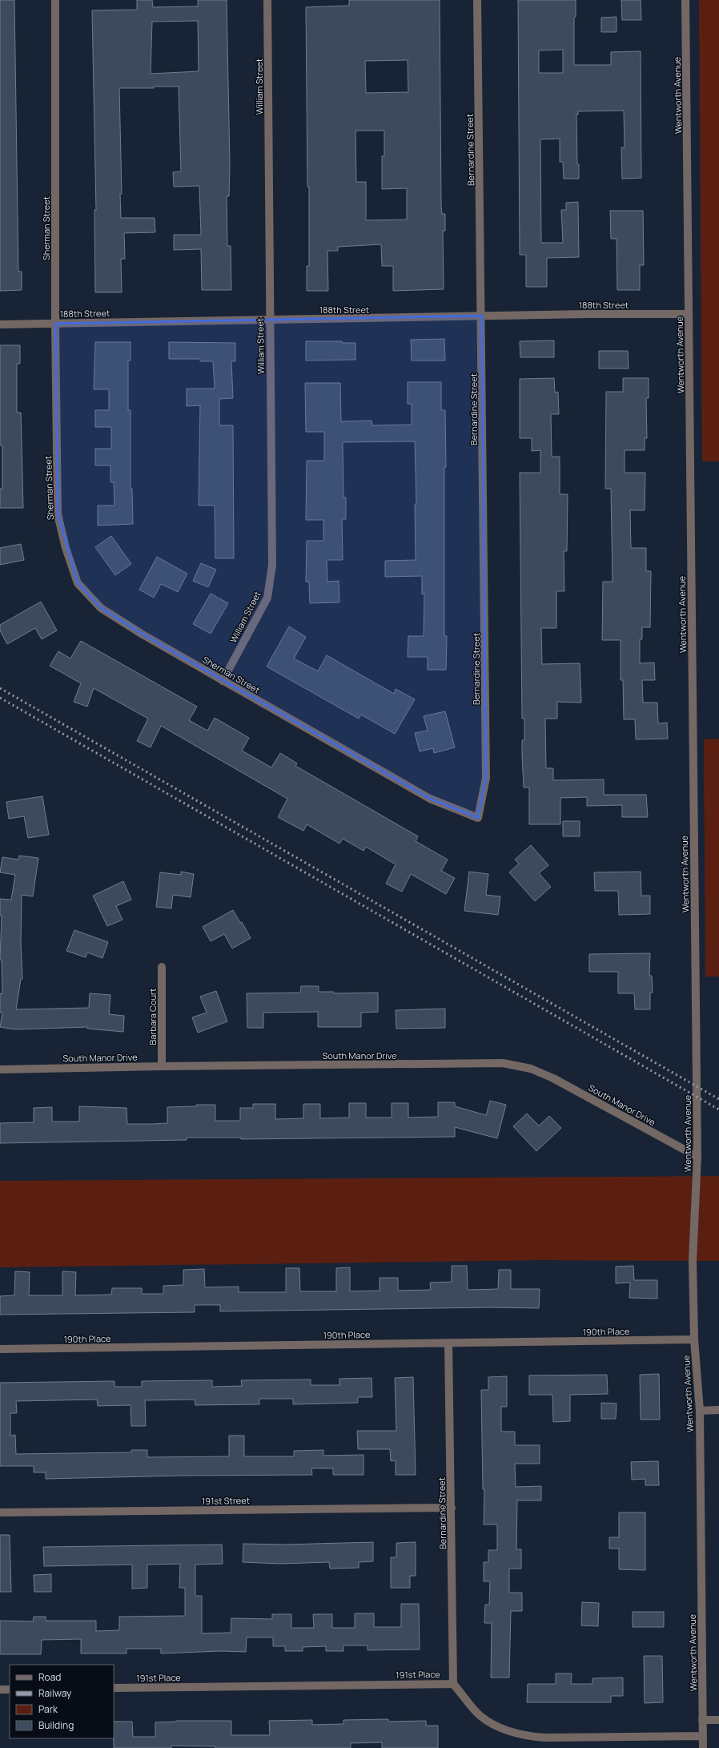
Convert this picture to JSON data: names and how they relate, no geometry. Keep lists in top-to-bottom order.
{
  "streets": {
    "street": [
      "William Street",
      "Wentworth Avenue",
      "Bernardine Street",
      "Sherman Street",
      "188th Street",
      "Barbara Court",
      "South Manor Drive",
      "190th Place",
      "191st Street",
      "191st Place"
    ]
  },
  "crossings": [
    ["William Street", "Sherman Street"],
    ["William Street", "188th Street"],
    ["Wentworth Avenue", "188th Street"],
    ["Wentworth Avenue", "South Manor Drive"],
    ["Wentworth Avenue", "190th Place"],
    ["Bernardine Street", "Sherman Street"],
    ["Bernardine Street", "188th Street"],
    ["Bernardine Street", "190th Place"],
    ["Bernardine Street", "191st Street"],
    ["Bernardine Street", "191st Place"],
    ["Sherman Street", "188th Street"],
    ["Barbara Court", "South Manor Drive"]
  ],
  "legend": [
    "Road",
    "Railway",
    "Park",
    "Building"
  ]
}
